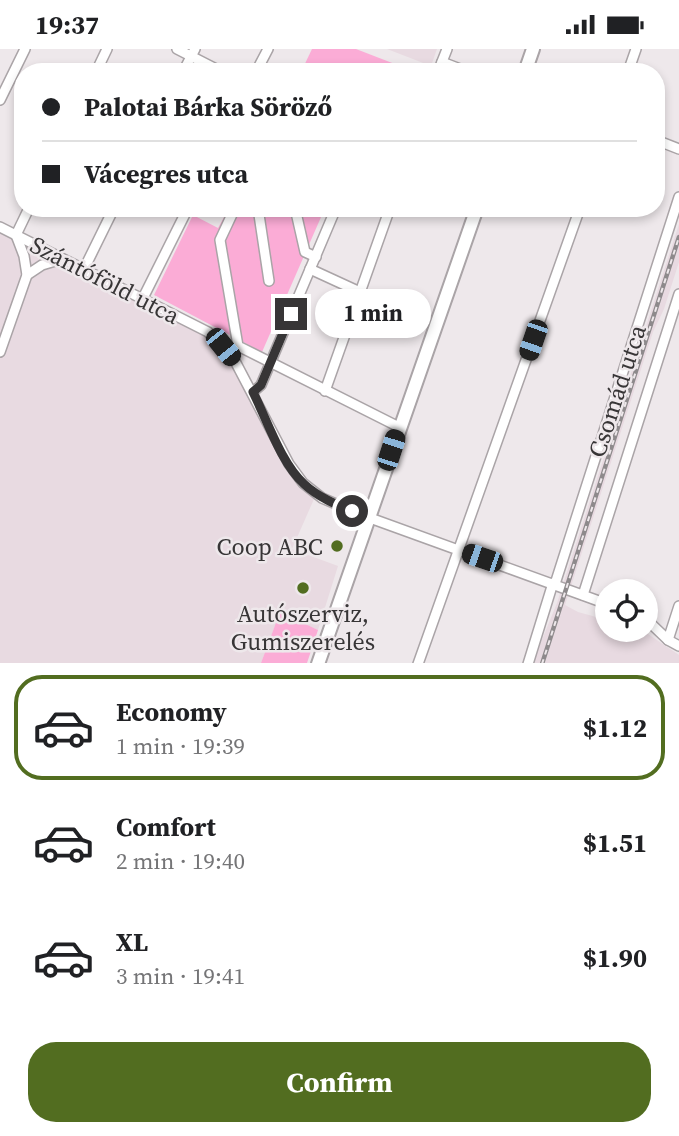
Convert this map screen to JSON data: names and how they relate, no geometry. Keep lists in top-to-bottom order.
{
  "streets": {
    "street": ["Szántóföld utca", "Csomád utca"]
  },
  "crossings": [
    ["Szántóföld utca", "Csomád utca"]
  ],
  "places": ["Coop ABC", "Autószerviz, Gumiszerelés"],
  "page": {
    "status": "19:37",
    "banner": ["Palotai Bárka Söröző", "Vácegres utca"],
    "bubble": "1 min",
    "list": [
      {
        "name": "Economy",
        "note": "1 min · 19:39",
        "value": "$1.12"
      },
      {
        "name": "Comfort",
        "note": "2 min · 19:40",
        "value": "$1.51"
      },
      {
        "name": "XL",
        "note": "3 min · 19:41",
        "value": "$1.90"
      }
    ],
    "buttons": "Confirm"
  }
}
